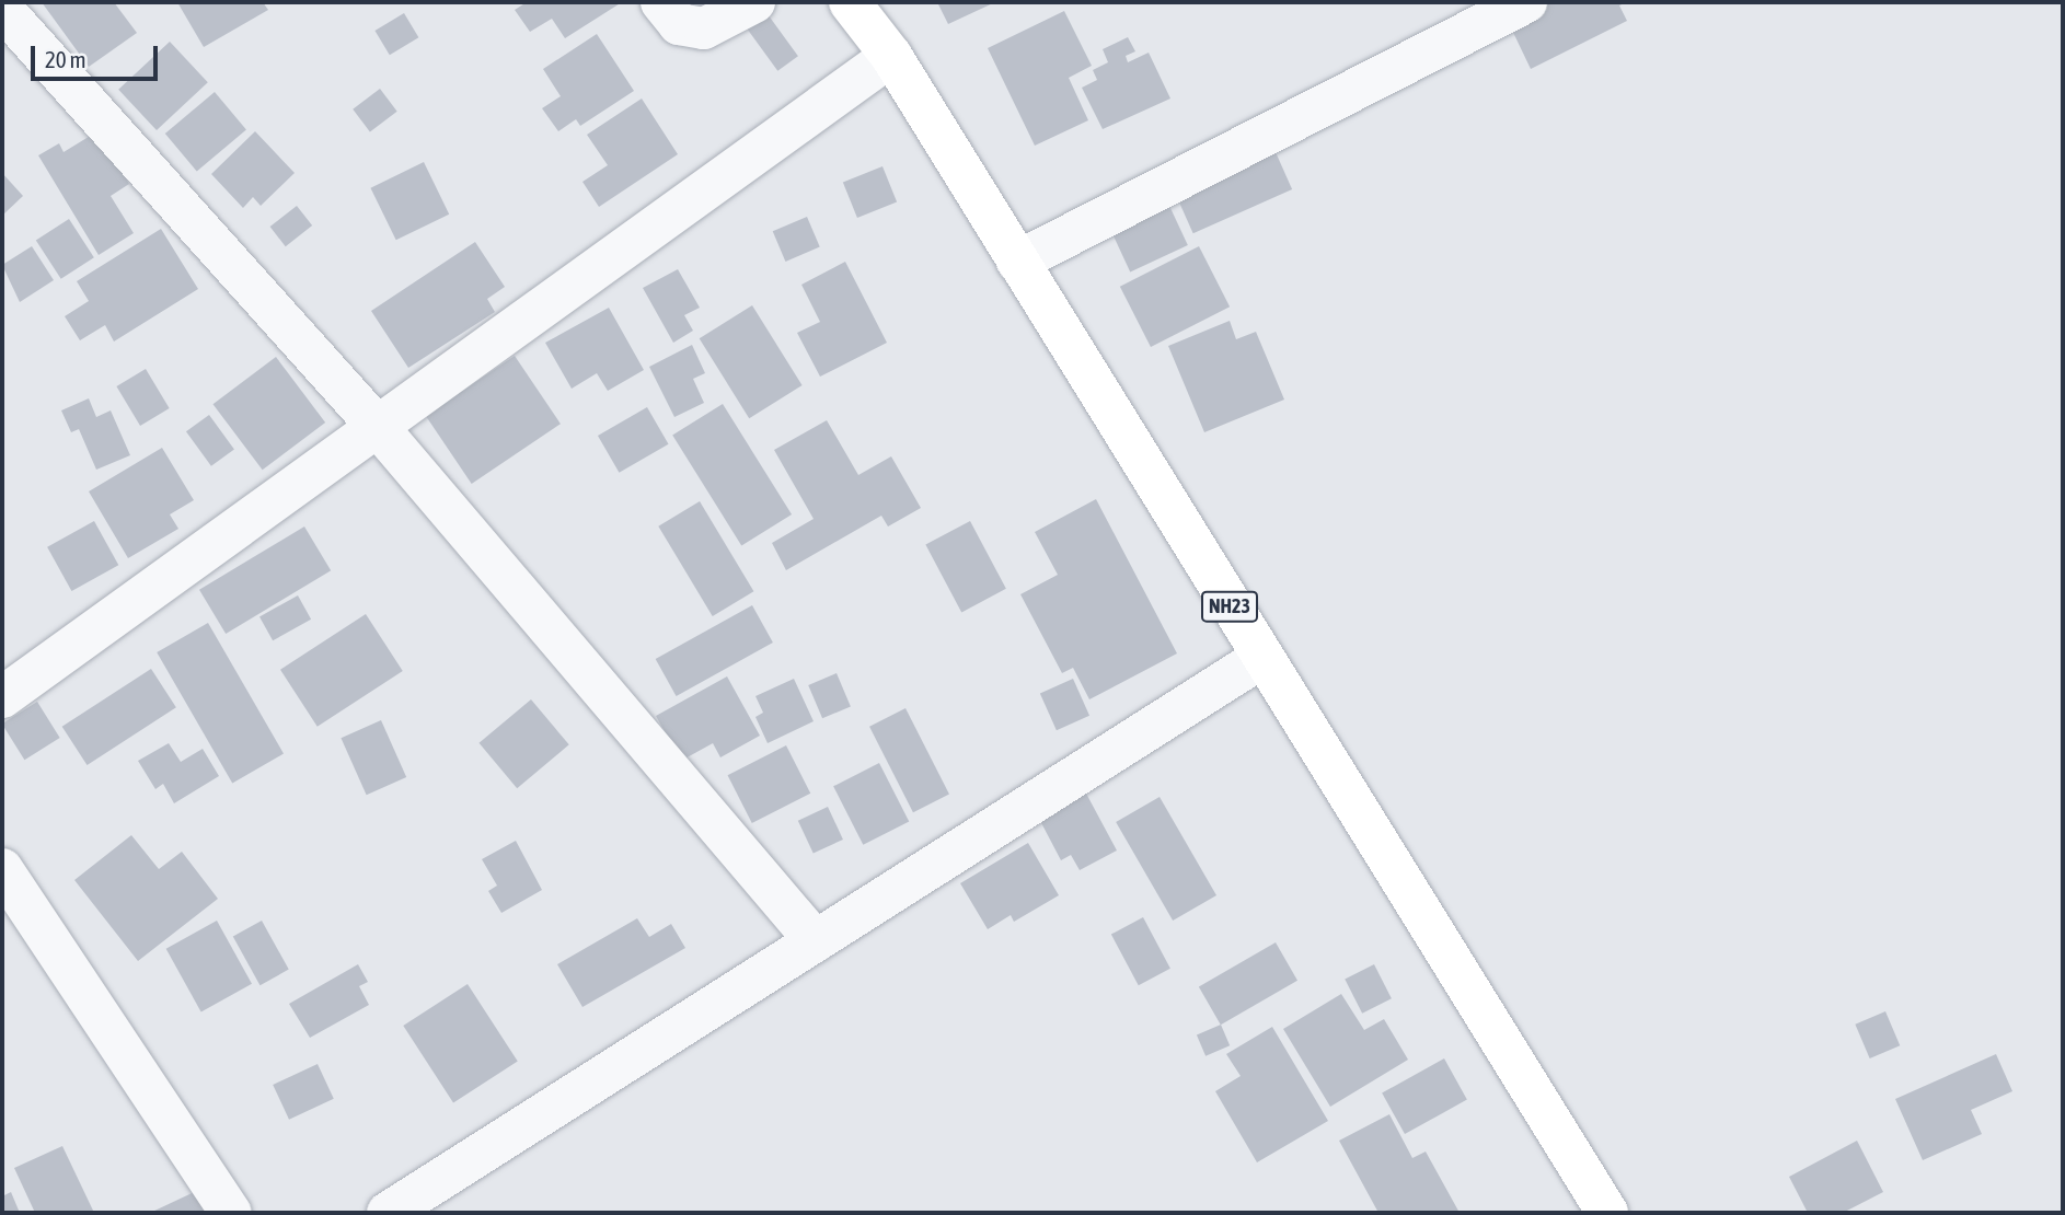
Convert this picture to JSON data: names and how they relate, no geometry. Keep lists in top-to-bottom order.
{
  "streets": {
    "highway": ["NH23"]
  },
  "scale_bar": "20 m"
}
